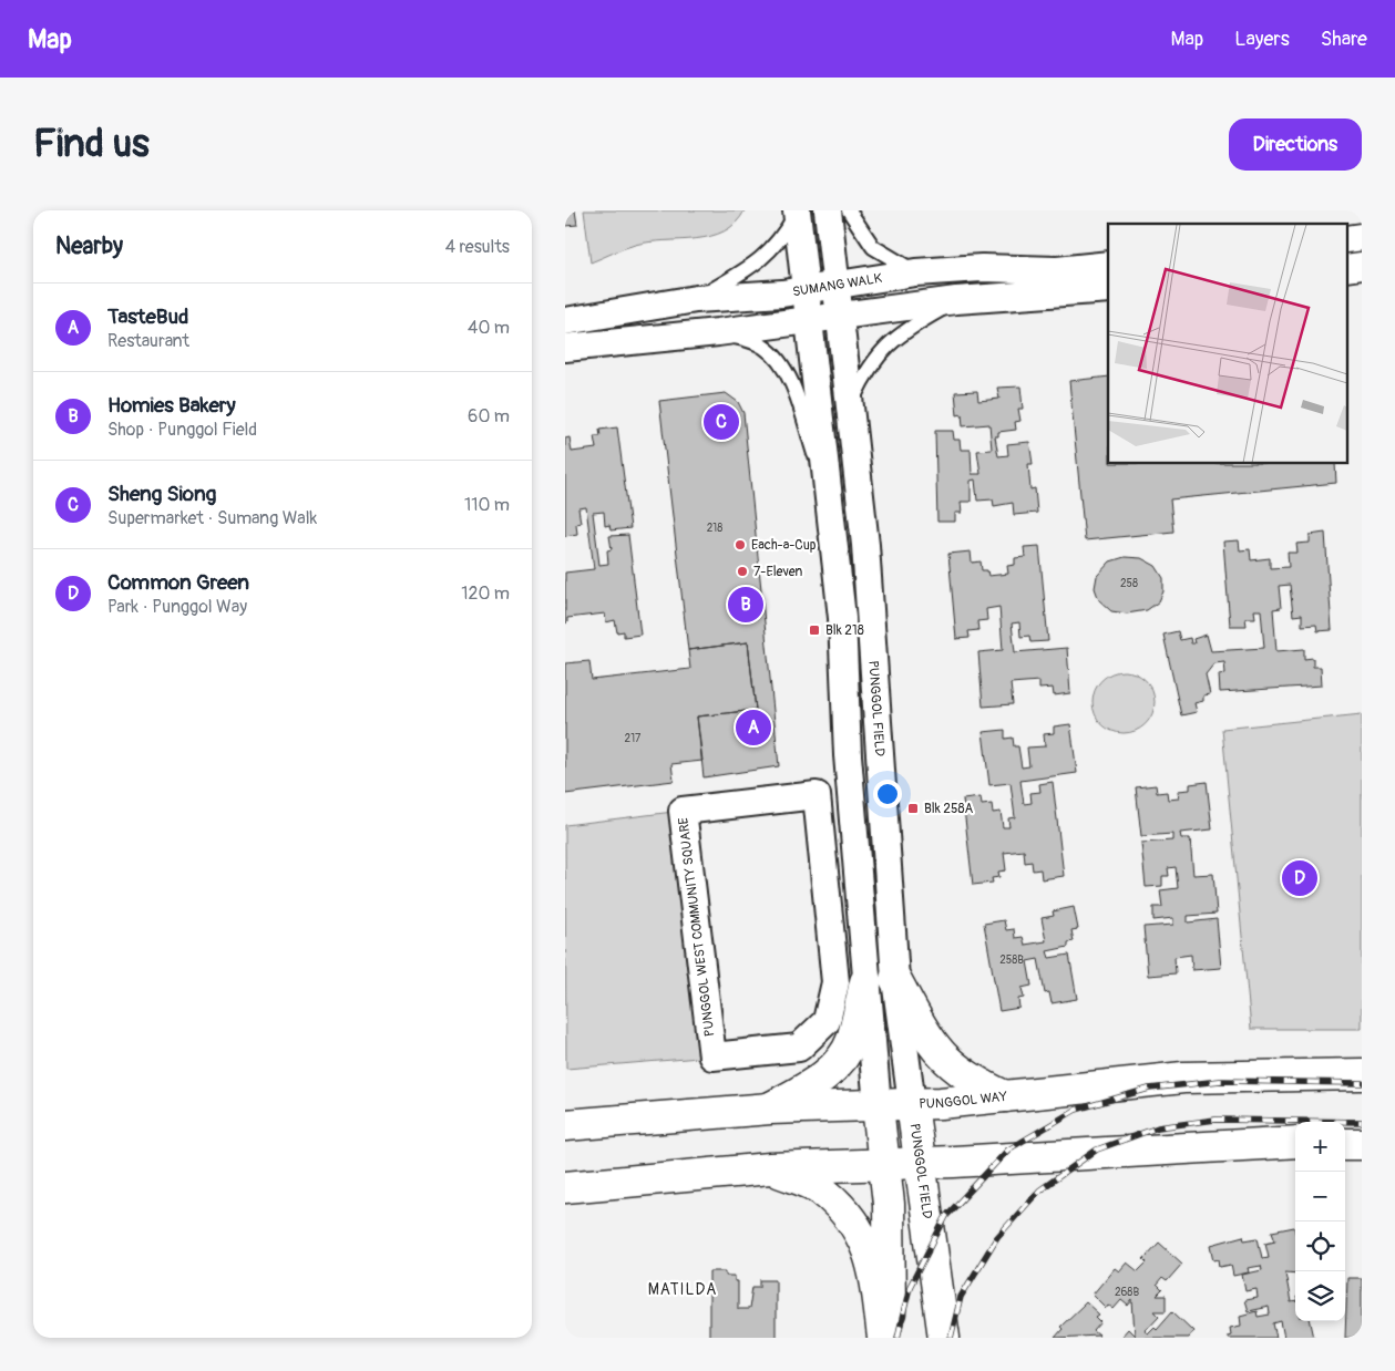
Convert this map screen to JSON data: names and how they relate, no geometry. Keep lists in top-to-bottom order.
{
  "streets": {
    "main road": ["PUNGGOL FIELD", "PUNGGOL WAY"],
    "street": ["SUMANG WALK", "PUNGGOL WEST COMMUNITY SQUARE"]
  },
  "crossings": [
    ["SUMANG WALK", "PUNGGOL FIELD"],
    ["PUNGGOL FIELD", "PUNGGOL WAY"]
  ],
  "districts": ["MATILDA"],
  "places": {
    "other": ["Each-a-Cup", "7-Eleven"],
    "transit": ["Blk 218", "Blk 258A"]
  },
  "house_numbers": [
    "218",
    "258",
    "217",
    "258B",
    "268B"
  ],
  "page": {
    "header": "Map",
    "nav": ["Map", "Layers", "Share"],
    "buttons": "Directions",
    "title": "Find us",
    "heading": ["Nearby", "4 results"],
    "list": [
      {
        "mark": "A",
        "name": "TasteBud",
        "note": "Restaurant",
        "value": "40 m"
      },
      {
        "mark": "B",
        "name": "Homies Bakery",
        "note": "Shop · Punggol Field",
        "value": "60 m"
      },
      {
        "mark": "C",
        "name": "Sheng Siong",
        "note": "Supermarket · Sumang Walk",
        "value": "110 m"
      },
      {
        "mark": "D",
        "name": "Common Green",
        "note": "Park · Punggol Way",
        "value": "120 m"
      }
    ],
    "pins": [
      "C",
      "B",
      "A",
      "D"
    ],
    "map_buttons": ["+", "−"]
  }
}
